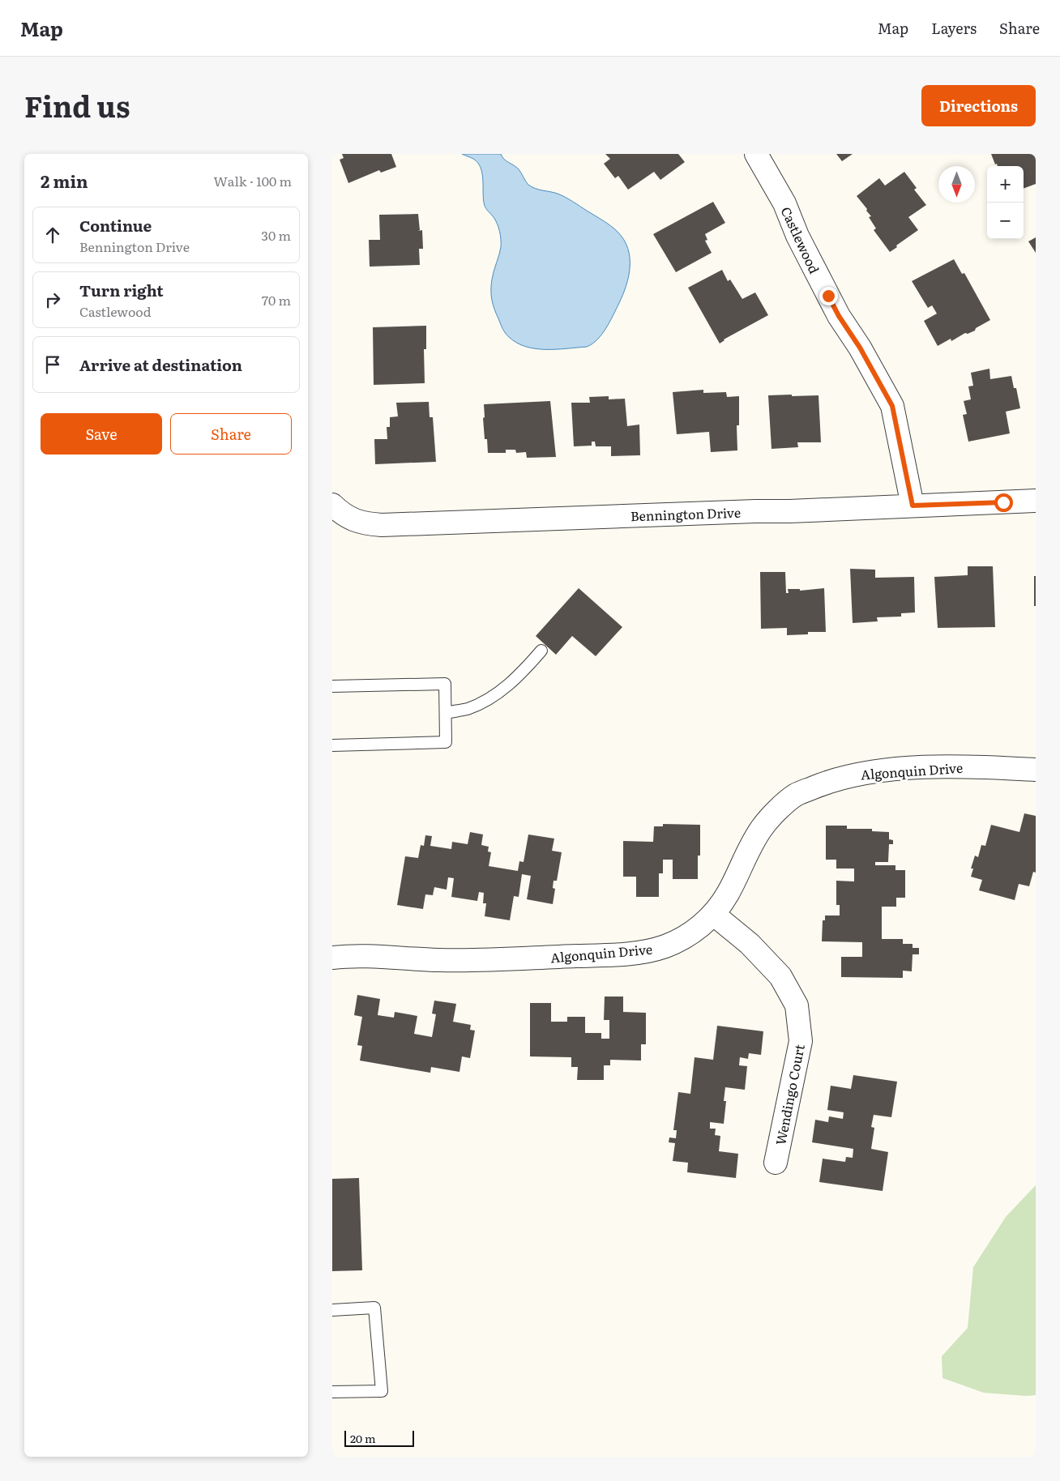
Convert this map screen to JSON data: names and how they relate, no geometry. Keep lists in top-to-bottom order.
{
  "streets": {
    "street": [
      "Castlewood",
      "Bennington Drive",
      "Algonquin Drive",
      "Wendingo Court"
    ]
  },
  "crossings": [
    ["Castlewood", "Bennington Drive"],
    ["Algonquin Drive", "Wendingo Court"]
  ],
  "scale_bar": "20 m",
  "north": "bottom",
  "page": {
    "header": "Map",
    "nav": ["Map", "Layers", "Share"],
    "title": "Find us",
    "buttons": [
      "Directions",
      ["Save", "Share"]
    ],
    "heading": ["2 min", "Walk · 100 m"],
    "map_buttons": ["+", "−"],
    "list": [
      ["Continue", "Bennington Drive", "30 m"],
      ["Turn right", "Castlewood", "70 m"],
      "Arrive at destination"
    ],
    "scale": "20 m"
  }
}
